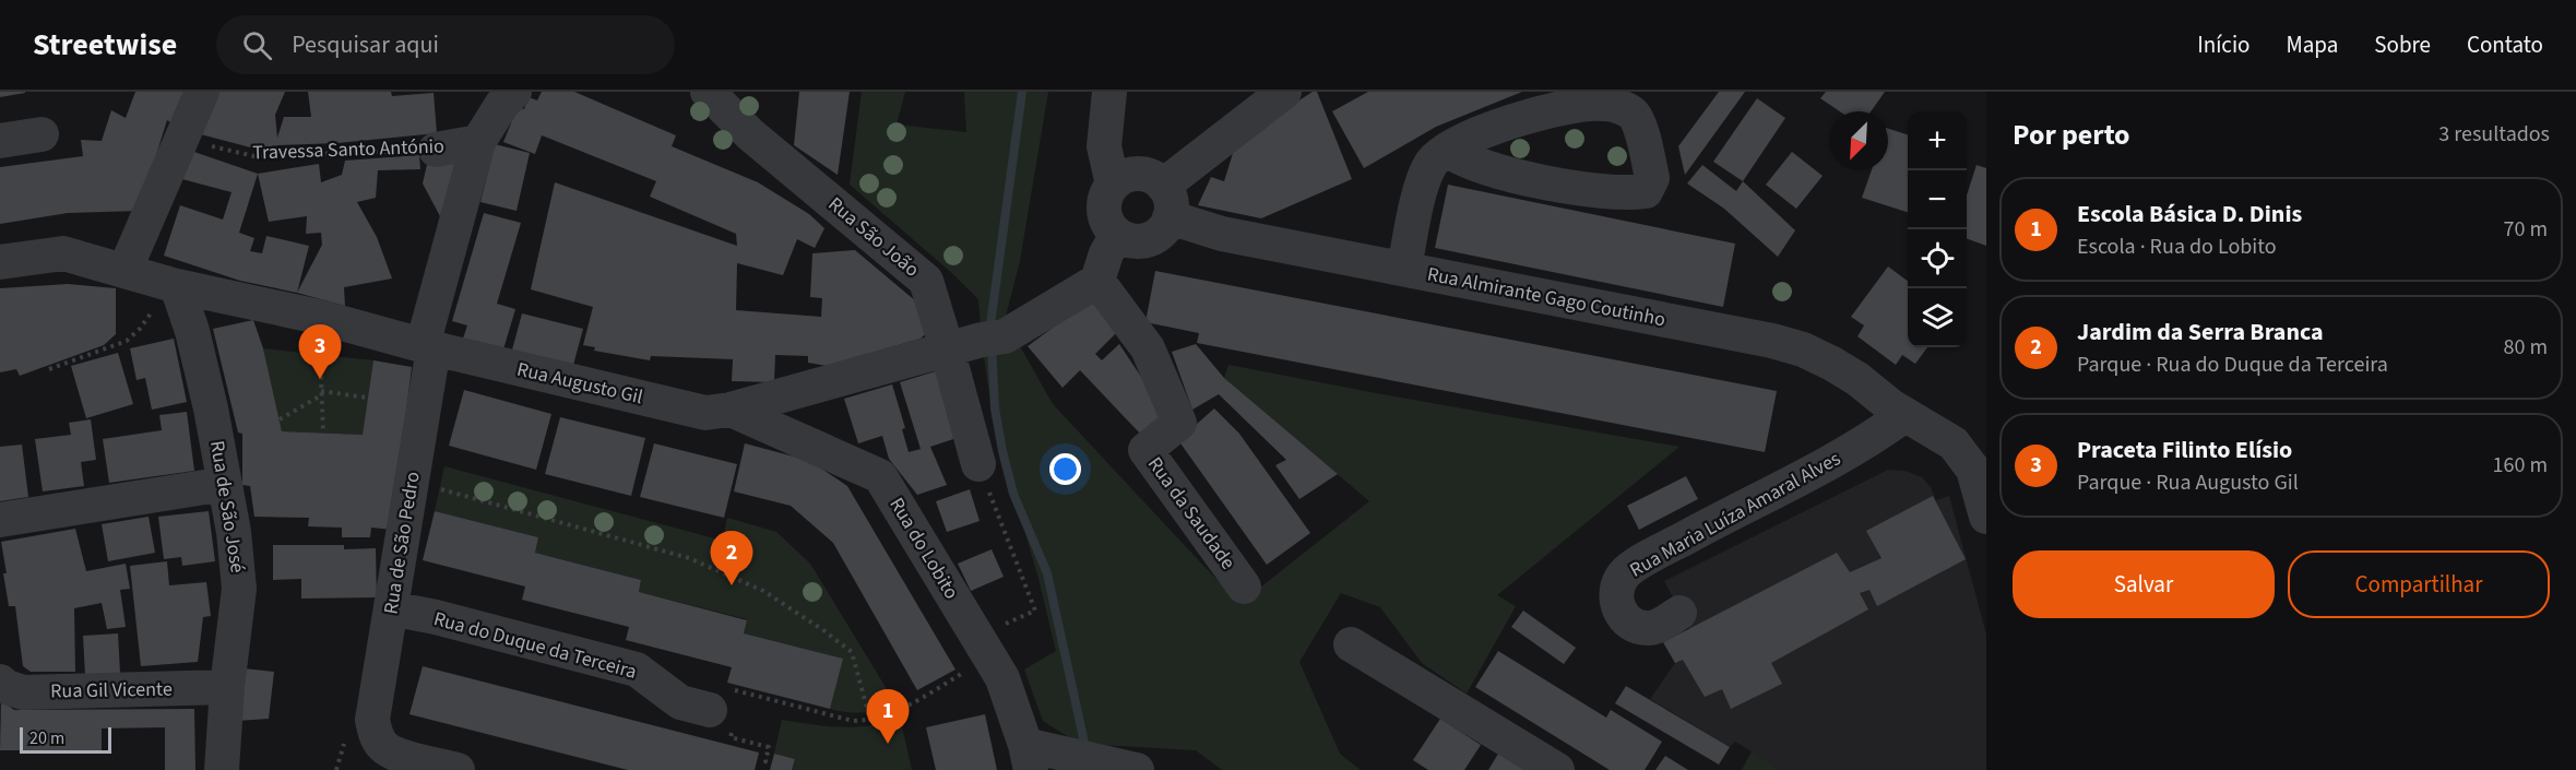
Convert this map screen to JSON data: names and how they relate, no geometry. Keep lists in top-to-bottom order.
{
  "streets": {
    "street": [
      "Travessa Santo António",
      "Rua São João",
      "Rua Almirante Gago Coutinho",
      "Rua Augusto Gil",
      "Rua de São José",
      "Rua da Saudade",
      "Rua Maria Luíza Amaral Alves",
      "Rua de São Pedro",
      "Rua do Lobito",
      "Rua do Duque da Terceira",
      "Rua Gil Vicente"
    ]
  },
  "crossings": [
    ["Travessa Santo António", "Rua de São Pedro"],
    ["Rua São João", "Rua Augusto Gil"],
    ["Rua Almirante Gago Coutinho", "Rua Maria Luíza Amaral Alves"],
    ["Rua Augusto Gil", "Rua de São José"],
    ["Rua Augusto Gil", "Rua da Saudade"],
    ["Rua Augusto Gil", "Rua de São Pedro"],
    ["Rua Augusto Gil", "Rua do Lobito"],
    ["Rua de São José", "Rua Gil Vicente"],
    ["Rua de São Pedro", "Rua do Duque da Terceira"]
  ],
  "scale_bar": "20 m",
  "north": "bottom left",
  "page": {
    "header": "Streetwise",
    "search": "Pesquisar aqui",
    "nav": [
      "Início",
      "Mapa",
      "Sobre",
      "Contato"
    ],
    "heading": ["Por perto", "3 resultados"],
    "map_buttons": ["+", "−"],
    "list": [
      {
        "mark": "1",
        "name": "Escola Básica D. Dinis",
        "note": "Escola · Rua do Lobito",
        "value": "70 m"
      },
      {
        "mark": "2",
        "name": "Jardim da Serra Branca",
        "note": "Parque · Rua do Duque da Terceira",
        "value": "80 m"
      },
      {
        "mark": "3",
        "name": "Praceta Filinto Elísio",
        "note": "Parque · Rua Augusto Gil",
        "value": "160 m"
      }
    ],
    "pins": ["3", "2", "1"],
    "buttons": ["Salvar", "Compartilhar"],
    "scale": "20 m"
  }
}
